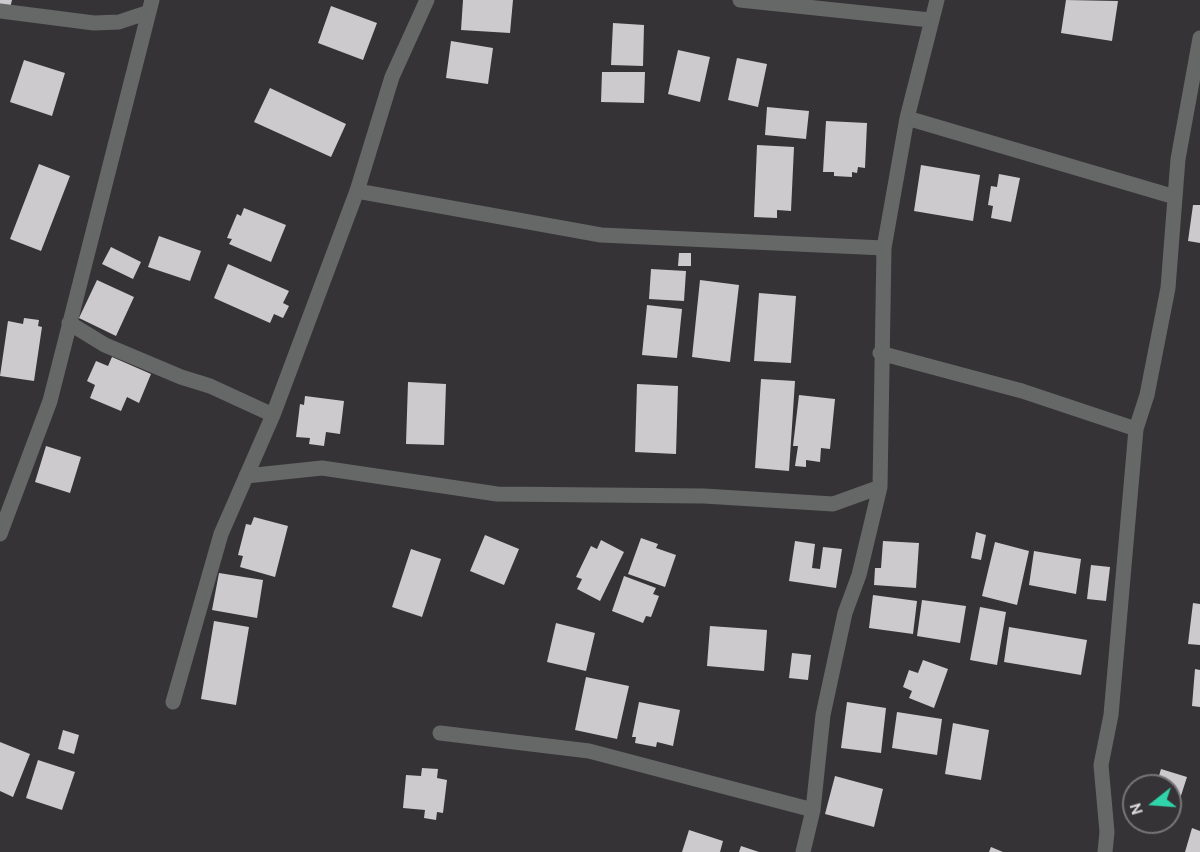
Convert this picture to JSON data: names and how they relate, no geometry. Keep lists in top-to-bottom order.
{
  "north": "left"
}
